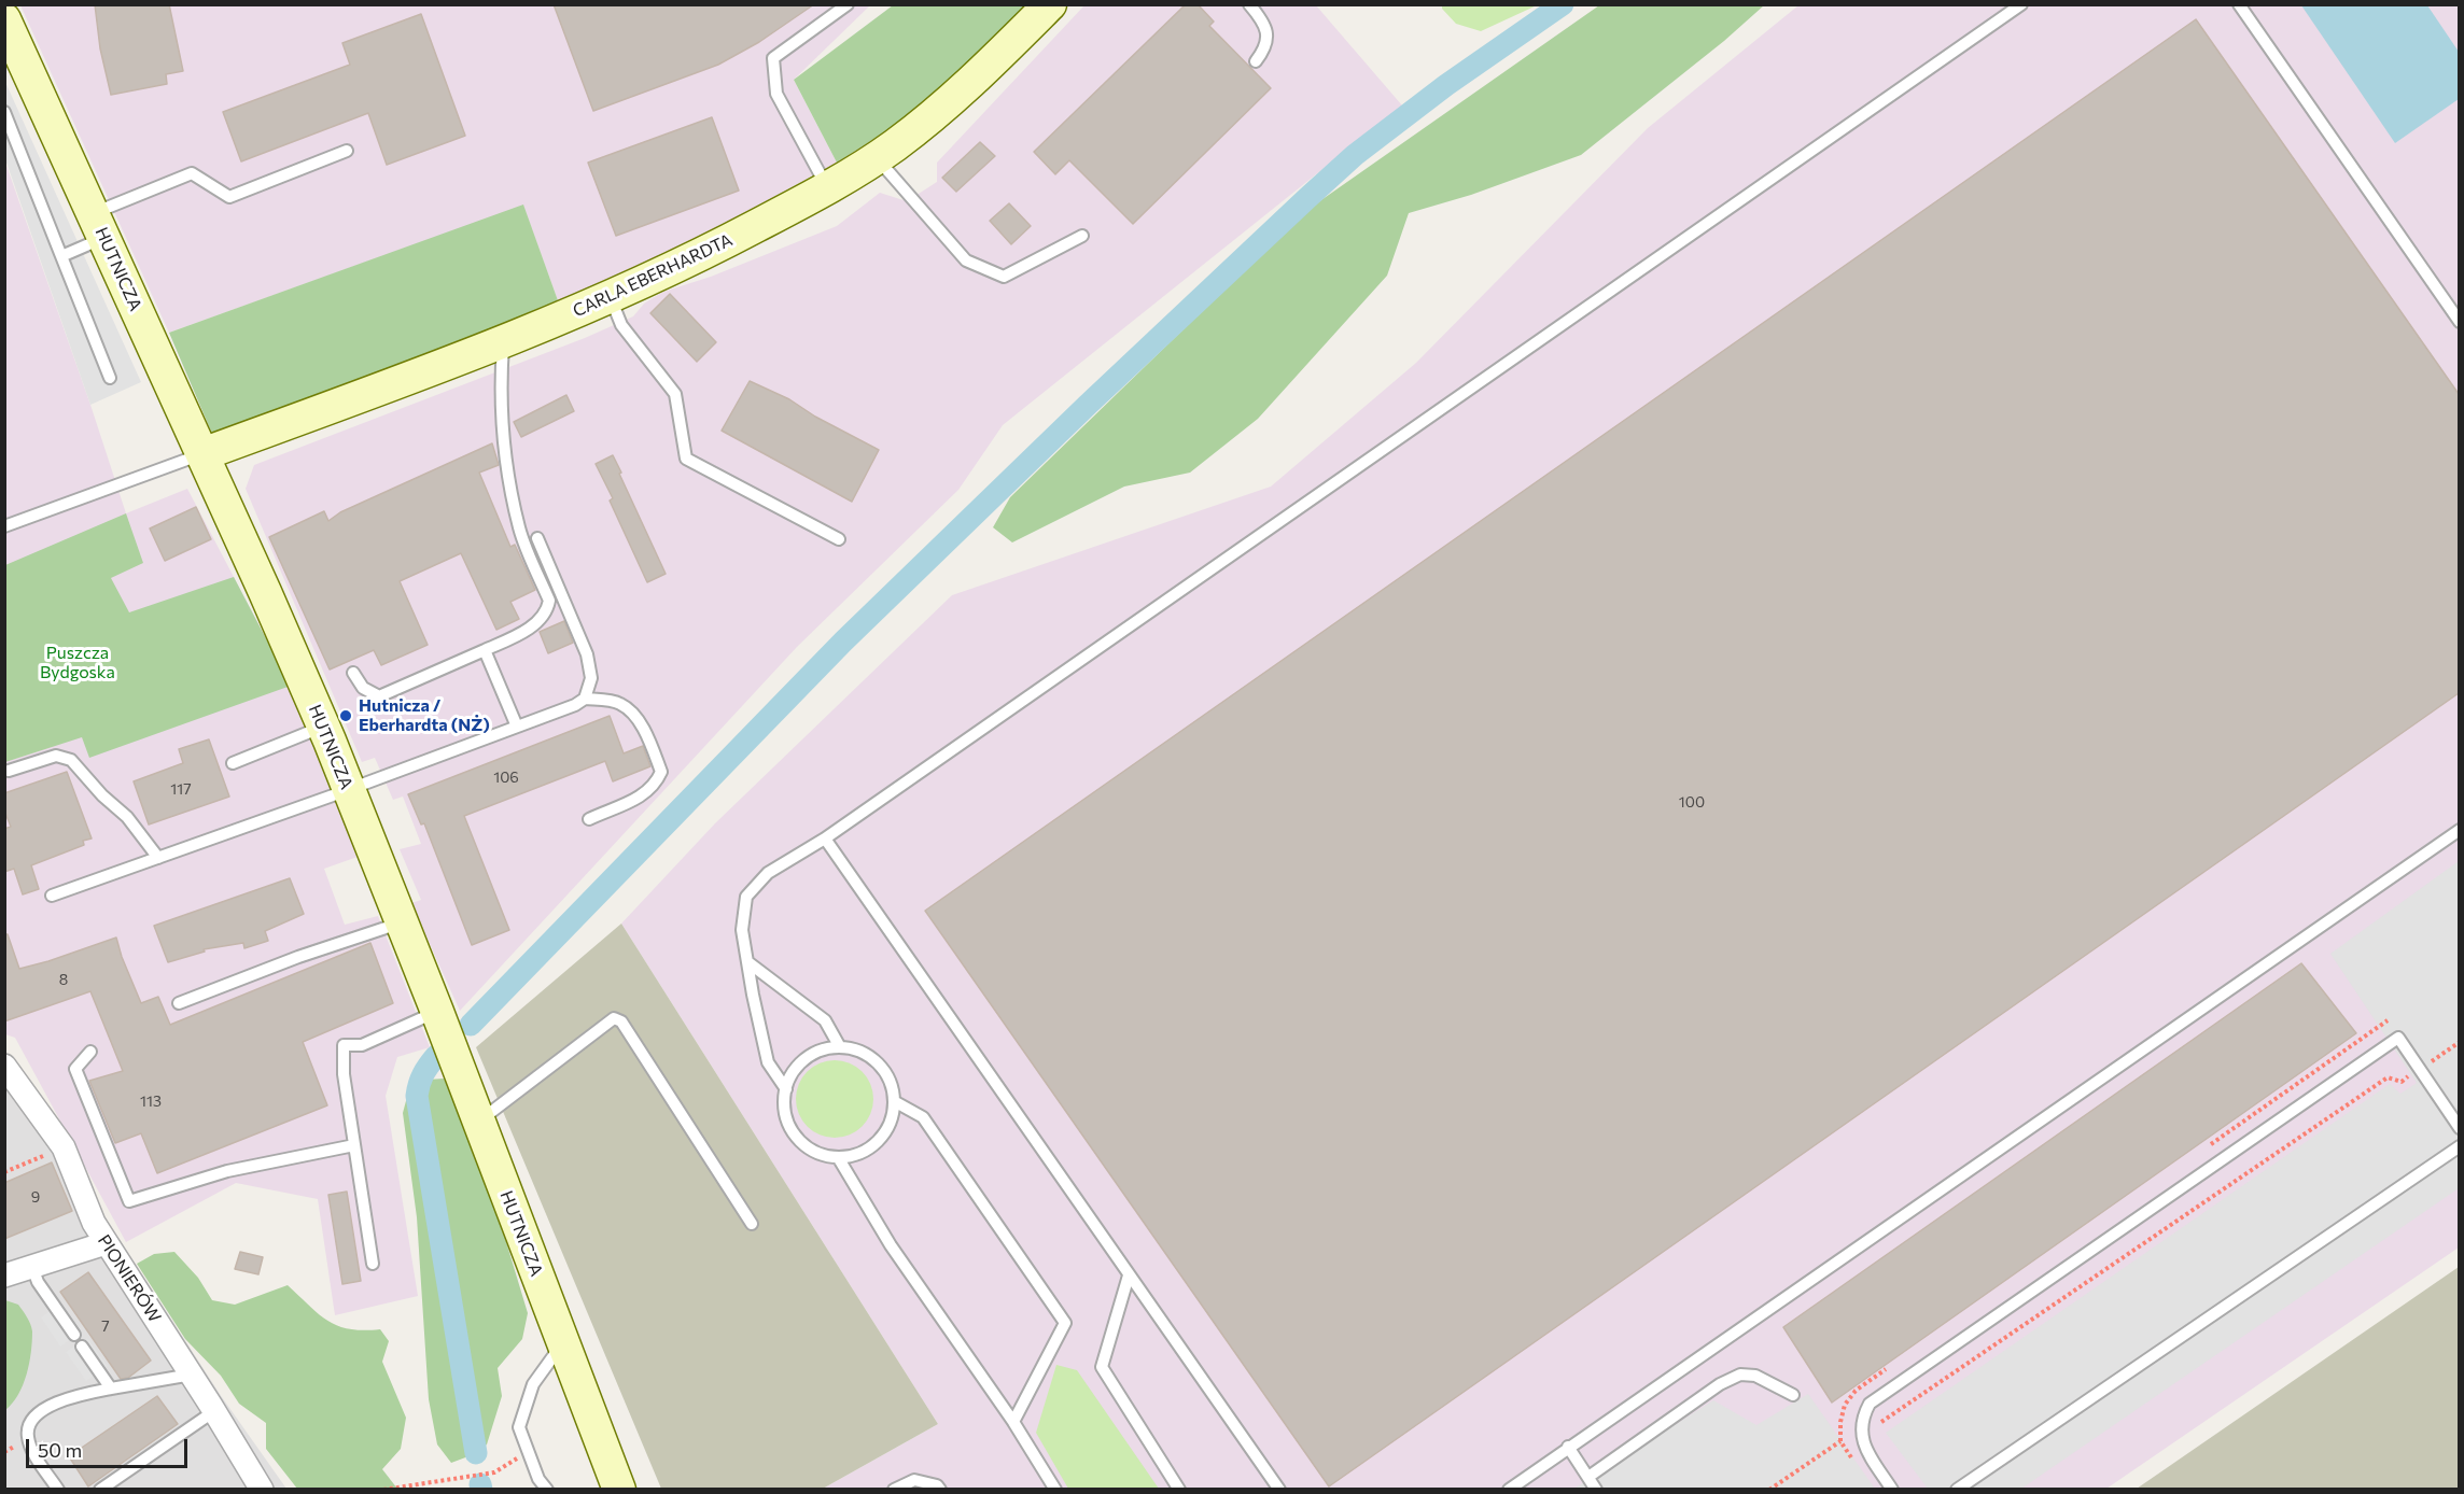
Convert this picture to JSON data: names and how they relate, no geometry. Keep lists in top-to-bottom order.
{
  "streets": {
    "street": ["HUTNICZA", "CARLA EBERHARDTA", "PIONIERÓW"]
  },
  "crossings": [
    ["HUTNICZA", "CARLA EBERHARDTA"]
  ],
  "parks": ["Puszcza Bydgoska"],
  "places": ["Hutnicza / Eberhardta (NŻ)"],
  "house_numbers": [
    "106",
    "117",
    "100",
    "8",
    "113",
    "9",
    "7"
  ],
  "scale_bar": "50 m"
}
